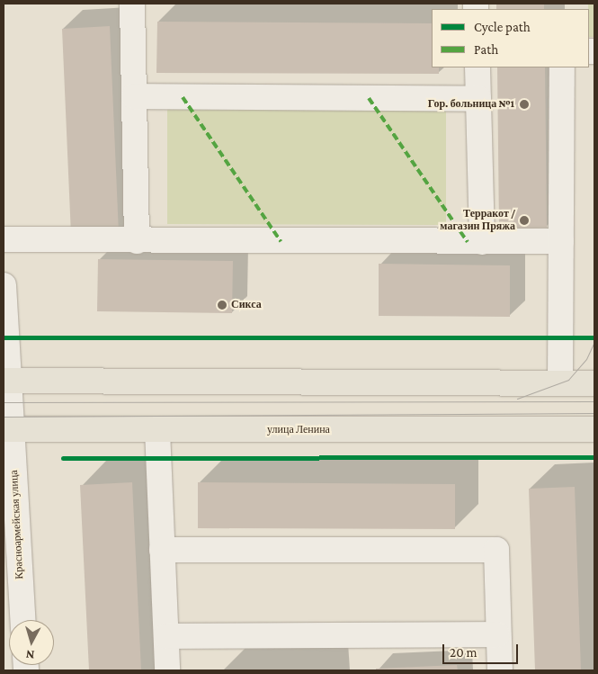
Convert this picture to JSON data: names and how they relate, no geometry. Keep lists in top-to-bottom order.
{
  "streets": {
    "main road": ["улица Ленина"],
    "street": ["Красноармейская улица"]
  },
  "crossings": [
    ["улица Ленина", "Красноармейская улица"]
  ],
  "places": ["Гор. больница №1", "Терракот / магазин Пряжа", "Сикса"],
  "legend": ["Cycle path", "Path"],
  "scale_bar": "20 m",
  "north": "bottom"
}
